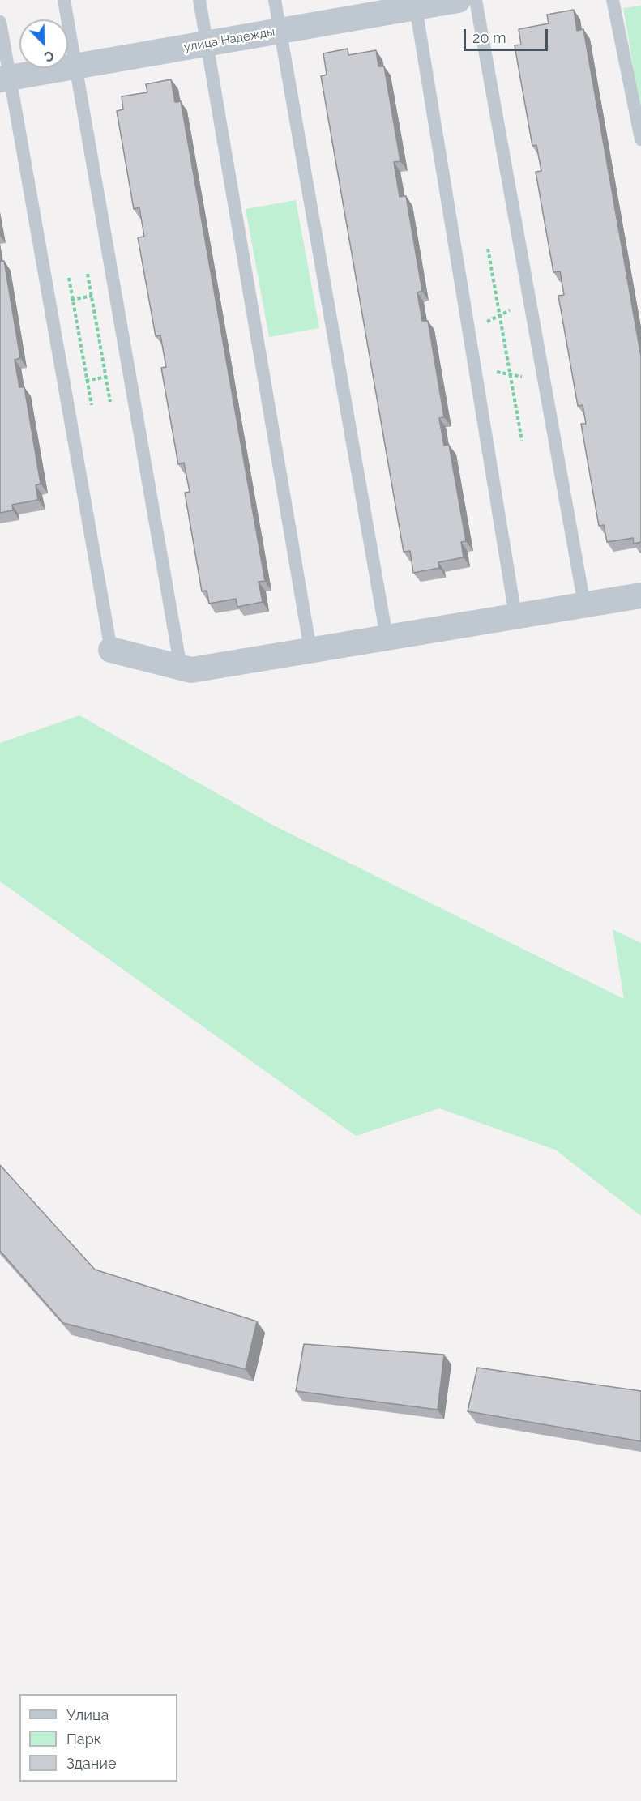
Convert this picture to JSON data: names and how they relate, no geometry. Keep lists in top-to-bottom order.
{
  "streets": {
    "street": ["улица Надежды"]
  },
  "legend": ["Улица", "Парк", "Здание"],
  "scale_bar": "20 m",
  "north": "bottom right"
}
